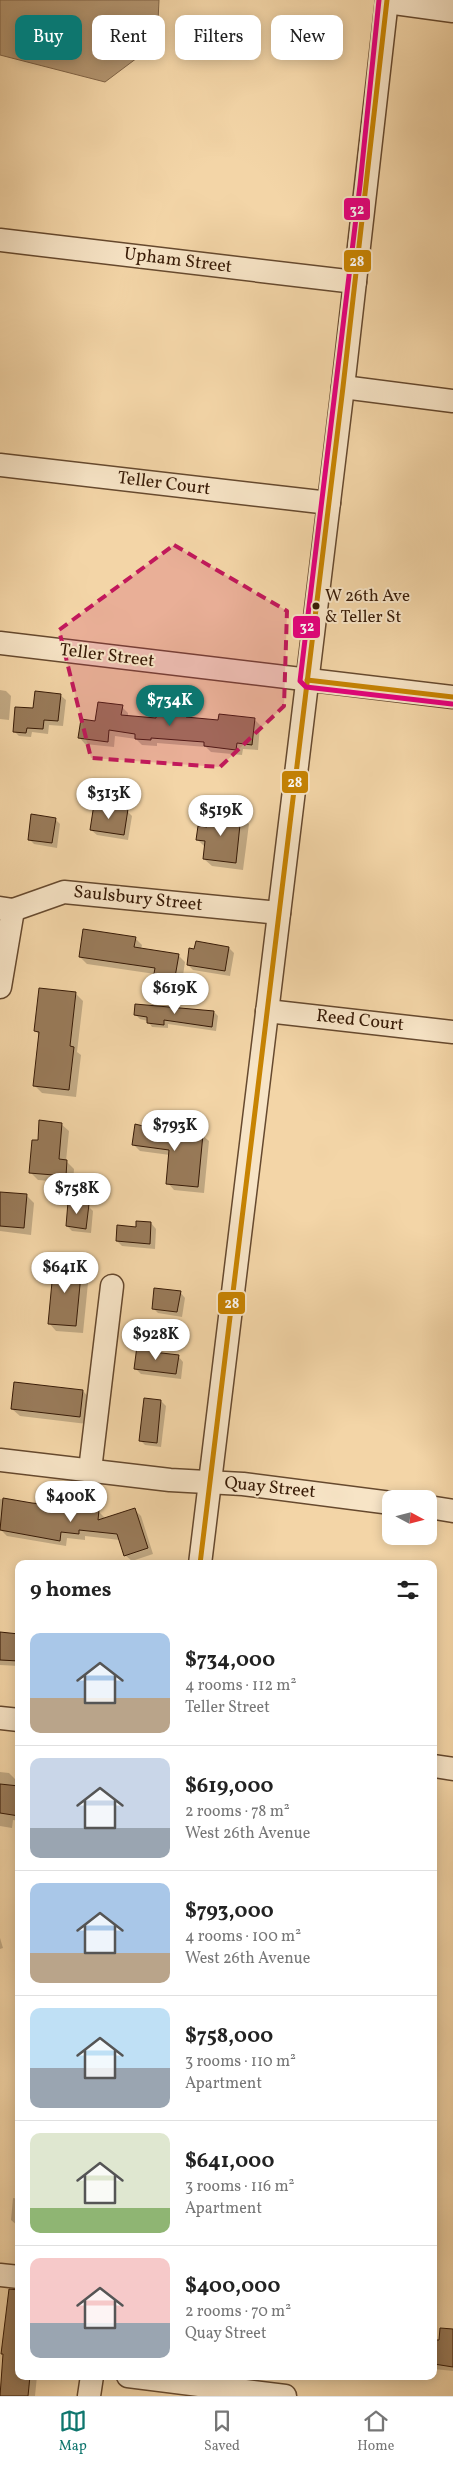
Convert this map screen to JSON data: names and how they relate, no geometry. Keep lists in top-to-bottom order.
{
  "streets": {
    "street": [
      "Upham Street",
      "Teller Court",
      "Teller Street",
      "Saulsbury Street",
      "Reed Court",
      "Quay Street"
    ]
  },
  "places": ["W 26th Ave & Teller St"],
  "lines": ["transit line 28", "transit line 32"],
  "north": "right",
  "page": {
    "chip": [
      "Buy",
      "Rent",
      "Filters",
      "New"
    ],
    "price": [
      "$734K",
      "$313K",
      "$519K",
      "$619K",
      "$793K",
      "$758K",
      "$641K",
      "$928K",
      "$400K"
    ],
    "heading": "9 homes",
    "list": [
      {
        "name": "$734,000",
        "note": "4 rooms · 112 m² · Teller Street"
      },
      {
        "name": "$619,000",
        "note": "2 rooms · 78 m² · West 26th Avenue"
      },
      {
        "name": "$793,000",
        "note": "4 rooms · 100 m² · West 26th Avenue"
      },
      {
        "name": "$758,000",
        "note": "3 rooms · 110 m² · Apartment"
      },
      {
        "name": "$641,000",
        "note": "3 rooms · 116 m² · Apartment"
      },
      {
        "name": "$400,000",
        "note": "2 rooms · 70 m² · Quay Street"
      }
    ],
    "tabs": ["Map", "Saved", "Home"]
  }
}
